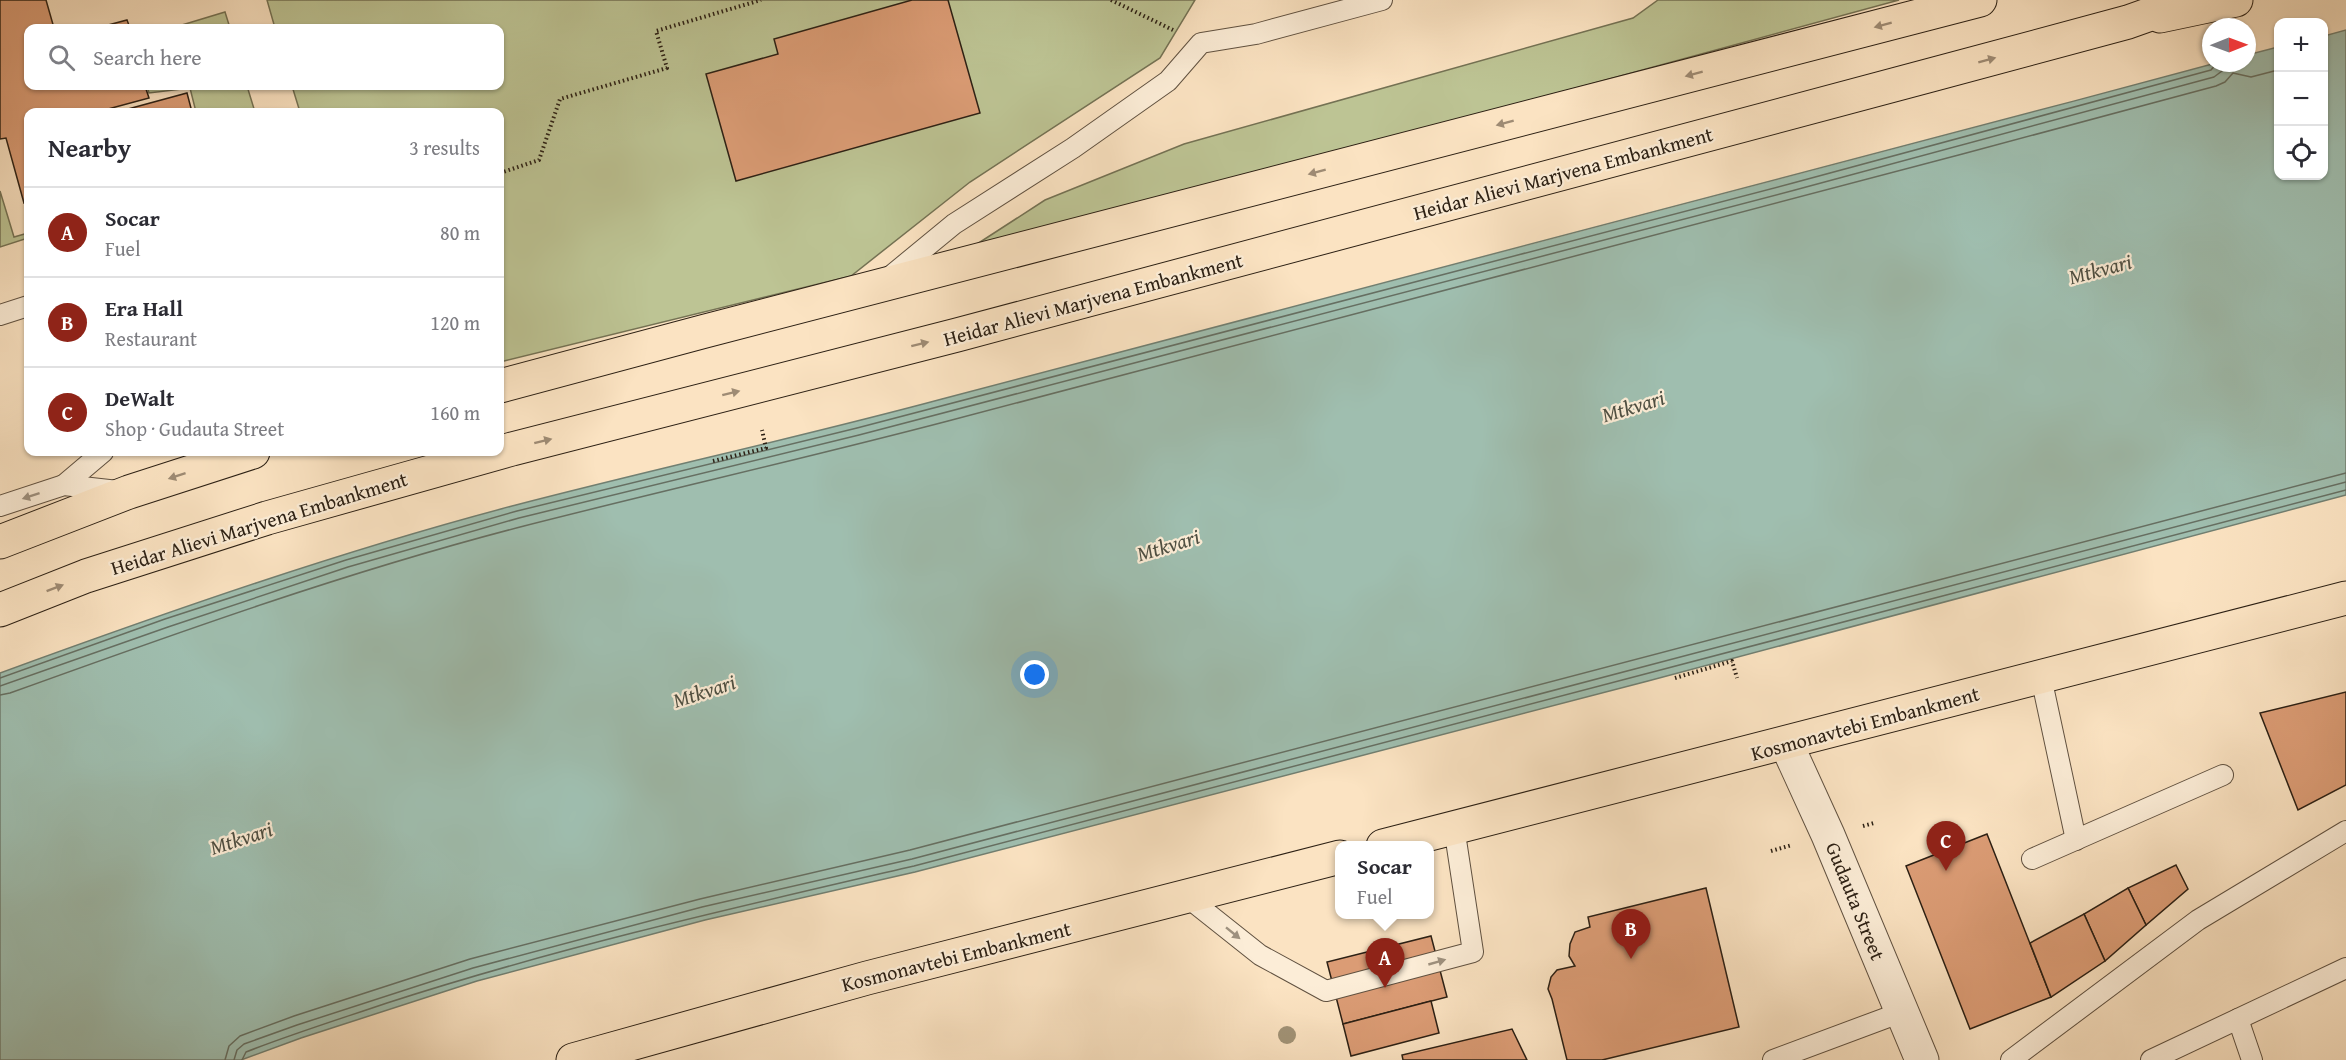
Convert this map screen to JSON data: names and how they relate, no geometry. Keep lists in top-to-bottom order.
{
  "streets": {
    "main road": ["Heidar Alievi Marjvena Embankment", "Kosmonavtebi Embankment"],
    "street": ["Gudauta Street"]
  },
  "crossings": [
    ["Kosmonavtebi Embankment", "Gudauta Street"]
  ],
  "water": ["Mtkvari"],
  "north": "right",
  "page": {
    "map_buttons": ["+", "−"],
    "search": "Search here",
    "heading": ["Nearby", "3 results"],
    "list": [
      {
        "mark": "A",
        "name": "Socar",
        "note": "Fuel",
        "value": "80 m"
      },
      {
        "mark": "B",
        "name": "Era Hall",
        "note": "Restaurant",
        "value": "120 m"
      },
      {
        "mark": "C",
        "name": "DeWalt",
        "note": "Shop · Gudauta Street",
        "value": "160 m"
      }
    ],
    "pins": ["C", "B", "A"],
    "popup": ["Socar", "Fuel"]
  }
}
